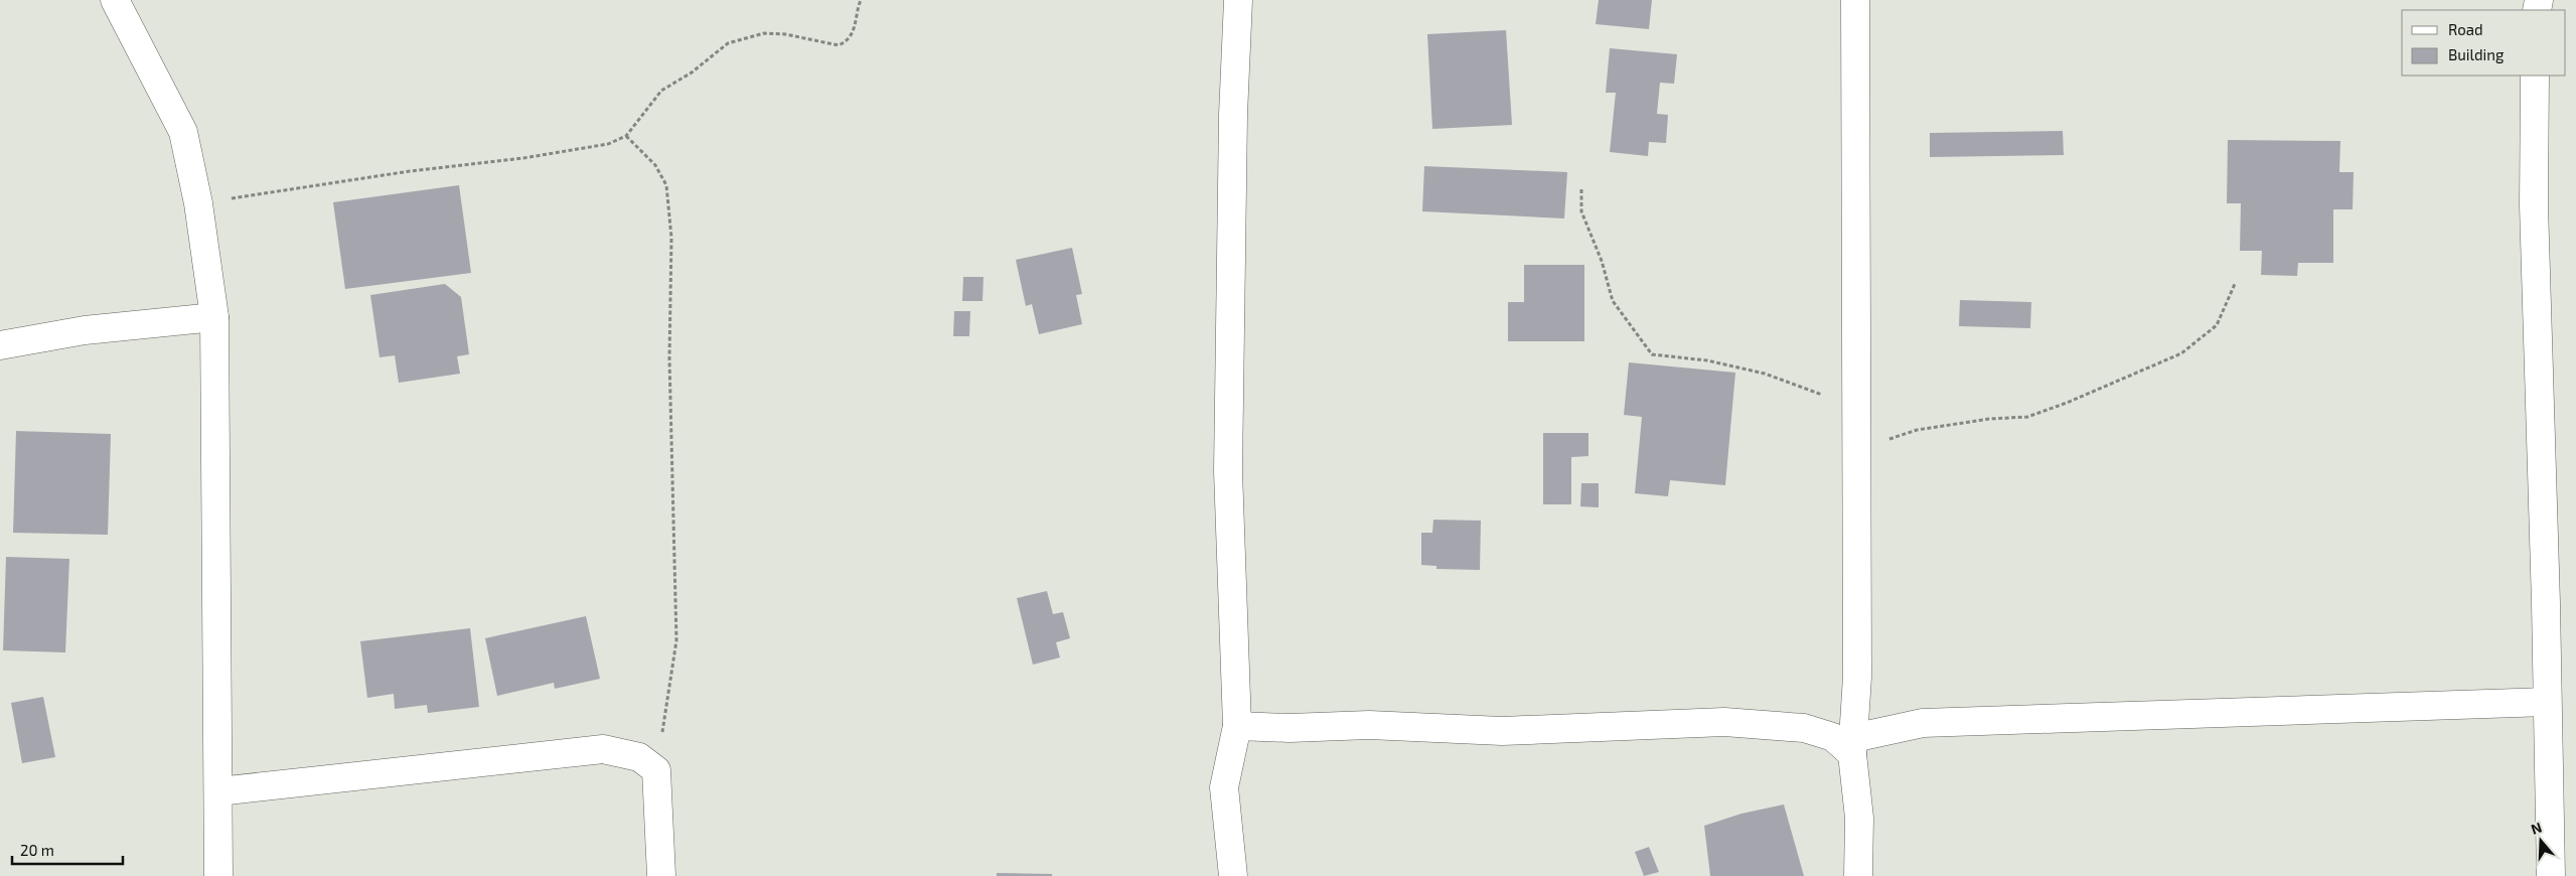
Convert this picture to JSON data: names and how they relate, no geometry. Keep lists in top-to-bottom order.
{
  "legend": ["Road", "Building"],
  "scale_bar": "20 m",
  "north": "top"
}
